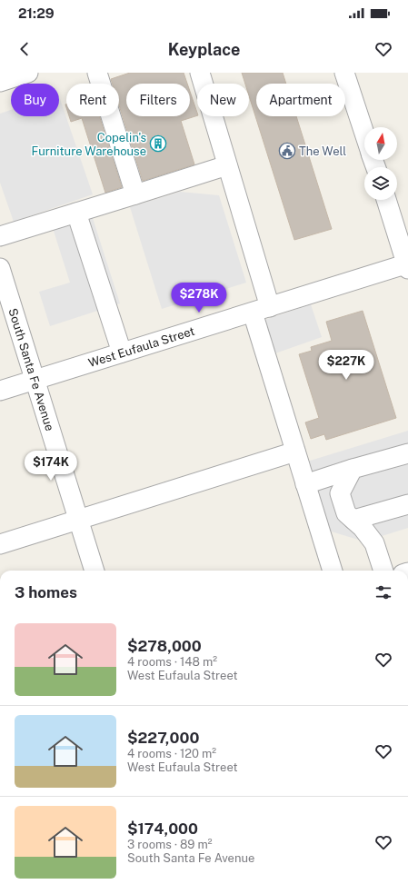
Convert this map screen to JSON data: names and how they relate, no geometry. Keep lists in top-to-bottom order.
{
  "streets": {
    "street": ["West Eufaula Street", "South Santa Fe Avenue"]
  },
  "crossings": [
    ["West Eufaula Street", "South Santa Fe Avenue"]
  ],
  "places": {
    "building": ["Copelin's Furniture Warehouse"],
    "public building": ["The Well"]
  },
  "north": "top",
  "page": {
    "status": "21:29",
    "header": "Keyplace",
    "chip": [
      "Buy",
      "Rent",
      "Filters",
      "New",
      "Apartment"
    ],
    "price": ["$278K", "$227K", "$174K"],
    "heading": "3 homes",
    "list": [
      {
        "name": "$278,000",
        "note": "4 rooms · 148 m² · West Eufaula Street"
      },
      {
        "name": "$227,000",
        "note": "4 rooms · 120 m² · West Eufaula Street"
      },
      {
        "name": "$174,000",
        "note": "3 rooms · 89 m² · South Santa Fe Avenue"
      }
    ]
  }
}
